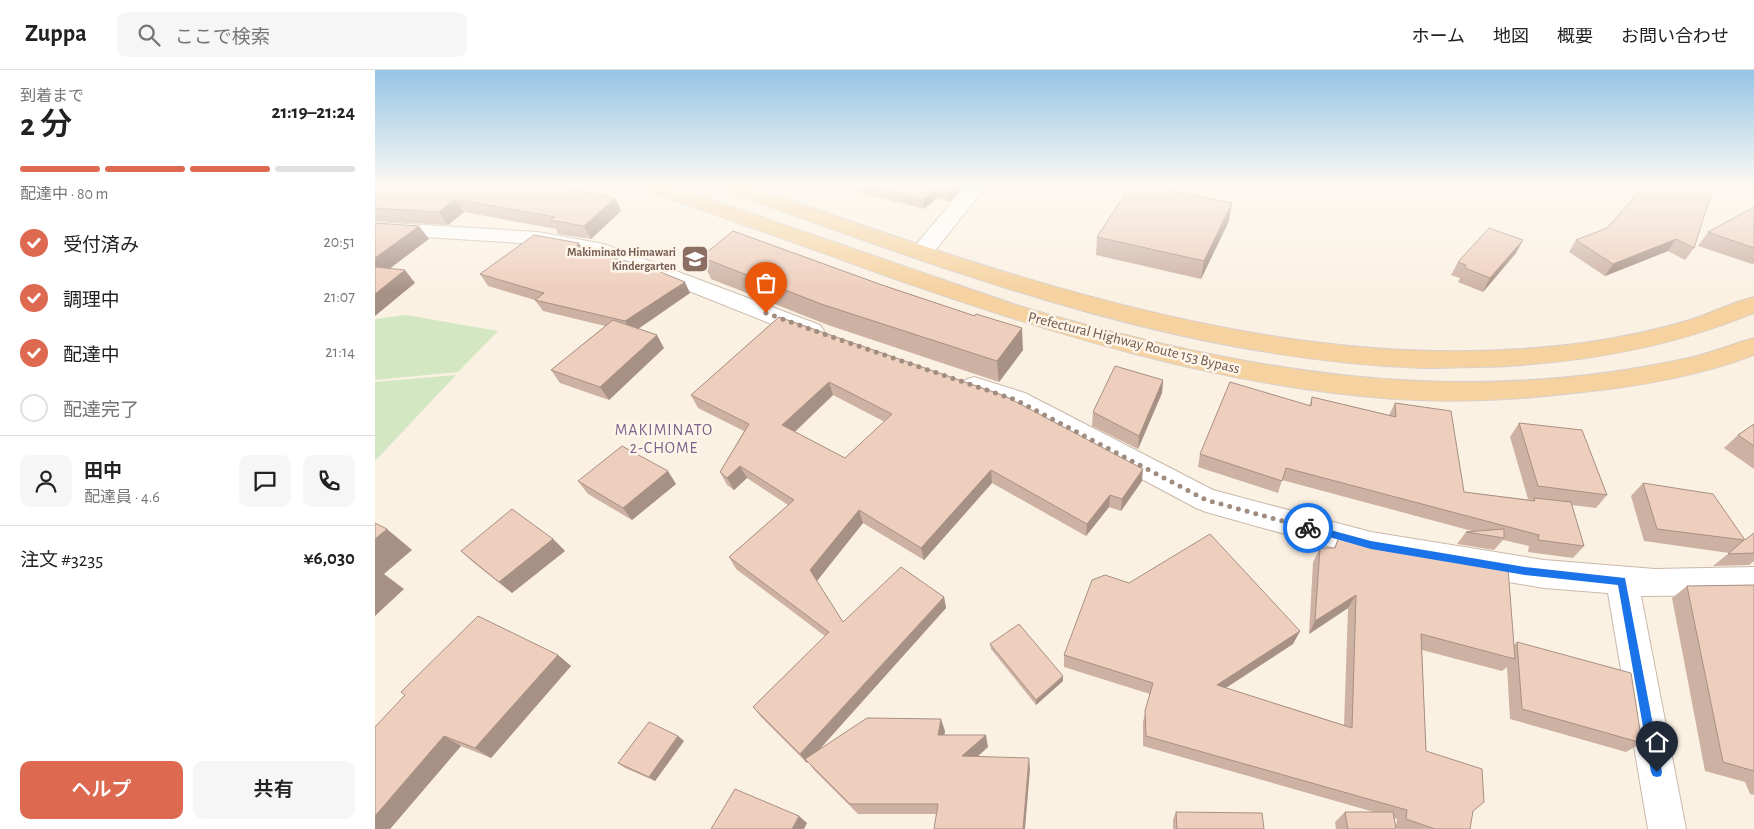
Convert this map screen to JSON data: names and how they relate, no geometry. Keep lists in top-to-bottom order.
{
  "streets": {
    "main road": ["Prefectural Highway Route 153 Bypass"]
  },
  "districts": ["MAKIMINATO 2-CHOME"],
  "places": {
    "school or university": ["Makiminato Himawari Kindergarten"]
  },
  "page": {
    "header": "Zuppa",
    "search": "ここで検索",
    "nav": [
      "ホーム",
      "地図",
      "概要",
      "お問い合わせ"
    ],
    "heading": ["2 分", "到着まで", "21:19–21:24"],
    "panel": [
      "田中",
      "配達員 · 4.6",
      "注文 #3235",
      "¥6,030"
    ],
    "bar": "配達中 · 80 m",
    "list": [
      ["受付済み", "20:51"],
      ["調理中", "21:07"],
      ["配達中", "21:14"],
      "配達完了"
    ],
    "buttons": ["ヘルプ", "共有"]
  }
}
